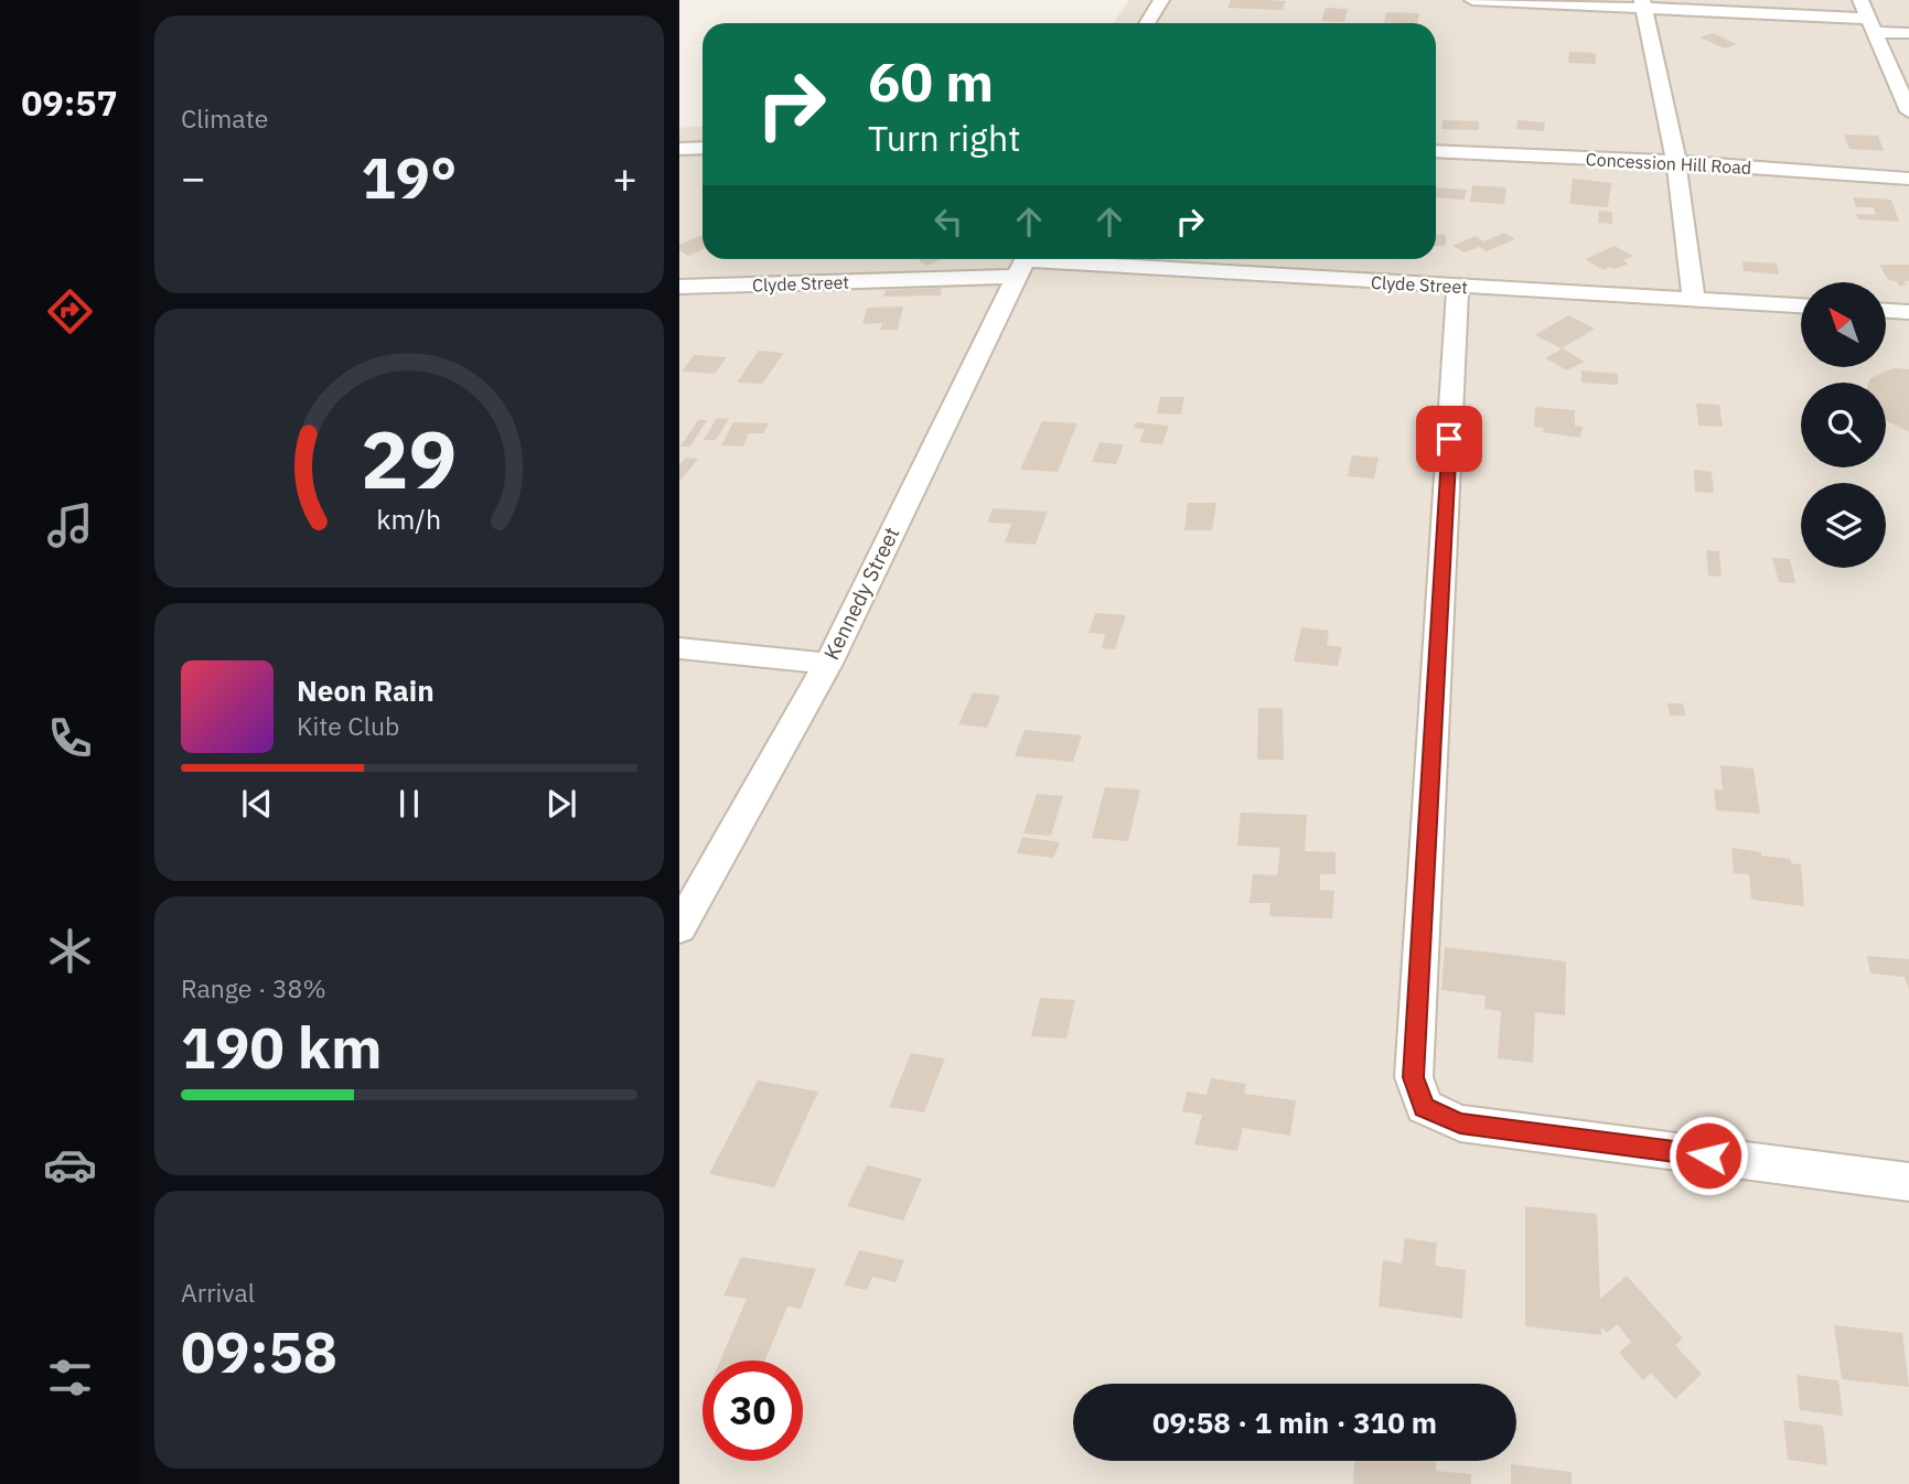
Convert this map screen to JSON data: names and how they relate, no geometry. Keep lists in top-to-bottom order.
{
  "streets": {
    "street": ["Concession Hill Road", "Clyde Street", "Kennedy Street"]
  },
  "crossings": [
    ["Clyde Street", "Kennedy Street"]
  ],
  "north": "top left",
  "page": {
    "tabs": "09:57",
    "tile": [
      "Climate",
      ["Range · 38%", "190 km"],
      ["Arrival", "09:58"]
    ],
    "turn": ["60 m", "Turn right"],
    "heat": ["−", "19°", "+"],
    "song": ["Neon Rain", "Kite Club"],
    "limit": "30",
    "trip": "09:58 · 1 min · 310 m",
    "gauge": ["29", "km/h"]
  }
}
